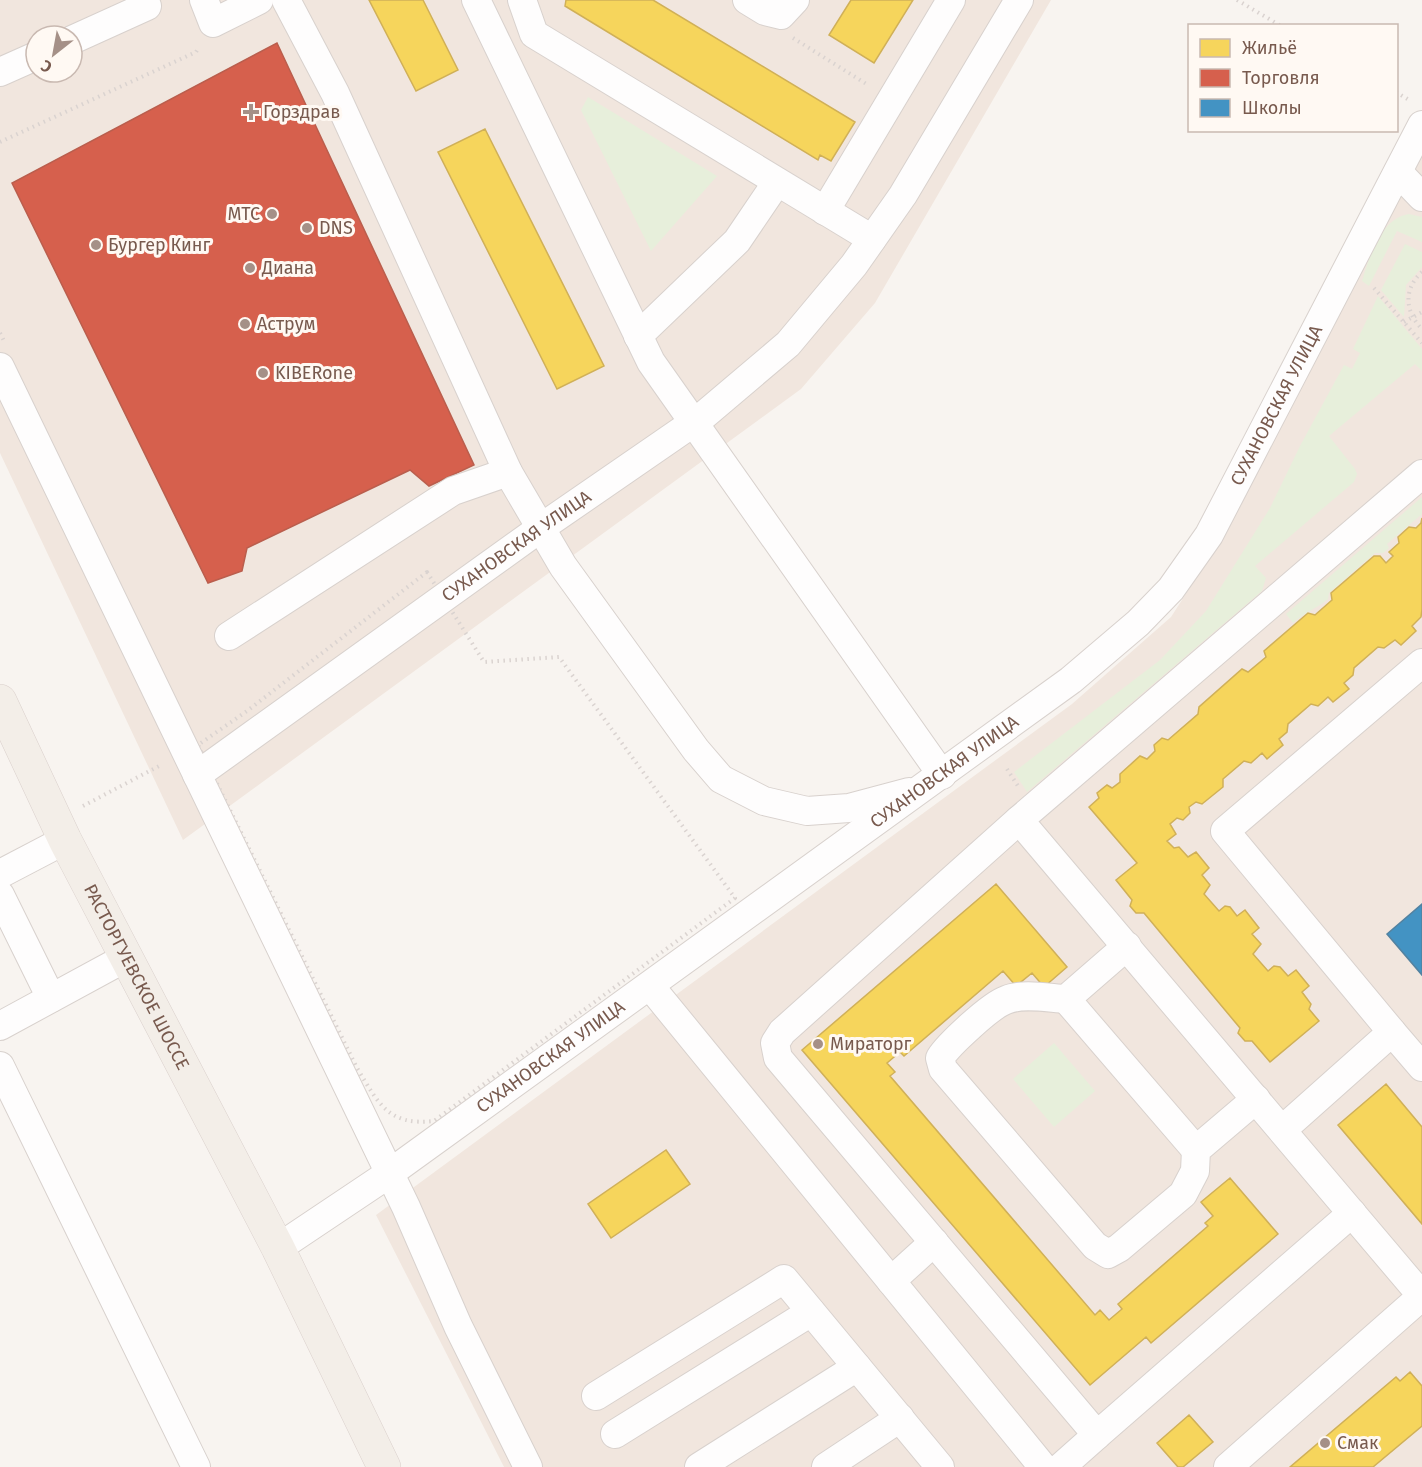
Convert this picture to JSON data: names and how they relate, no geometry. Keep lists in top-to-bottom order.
{
  "streets": {
    "main road": ["РАСТОРГУЕВСКОЕ ШОССЕ"],
    "street": ["СУХАНОВСКАЯ УЛИЦА"]
  },
  "crossings": [
    ["СУХАНОВСКАЯ УЛИЦА", "РАСТОРГУЕВСКОЕ ШОССЕ"]
  ],
  "places": {
    "health": ["Горздрав"],
    "other": [
      "МТС",
      "DNS",
      "Бургер Кинг",
      "Диана",
      "Аструм",
      "KIBERone",
      "Мираторг",
      "Смак"
    ]
  },
  "legend": ["Жильё", "Торговля", "Школы"],
  "north": "bottom left"
}
